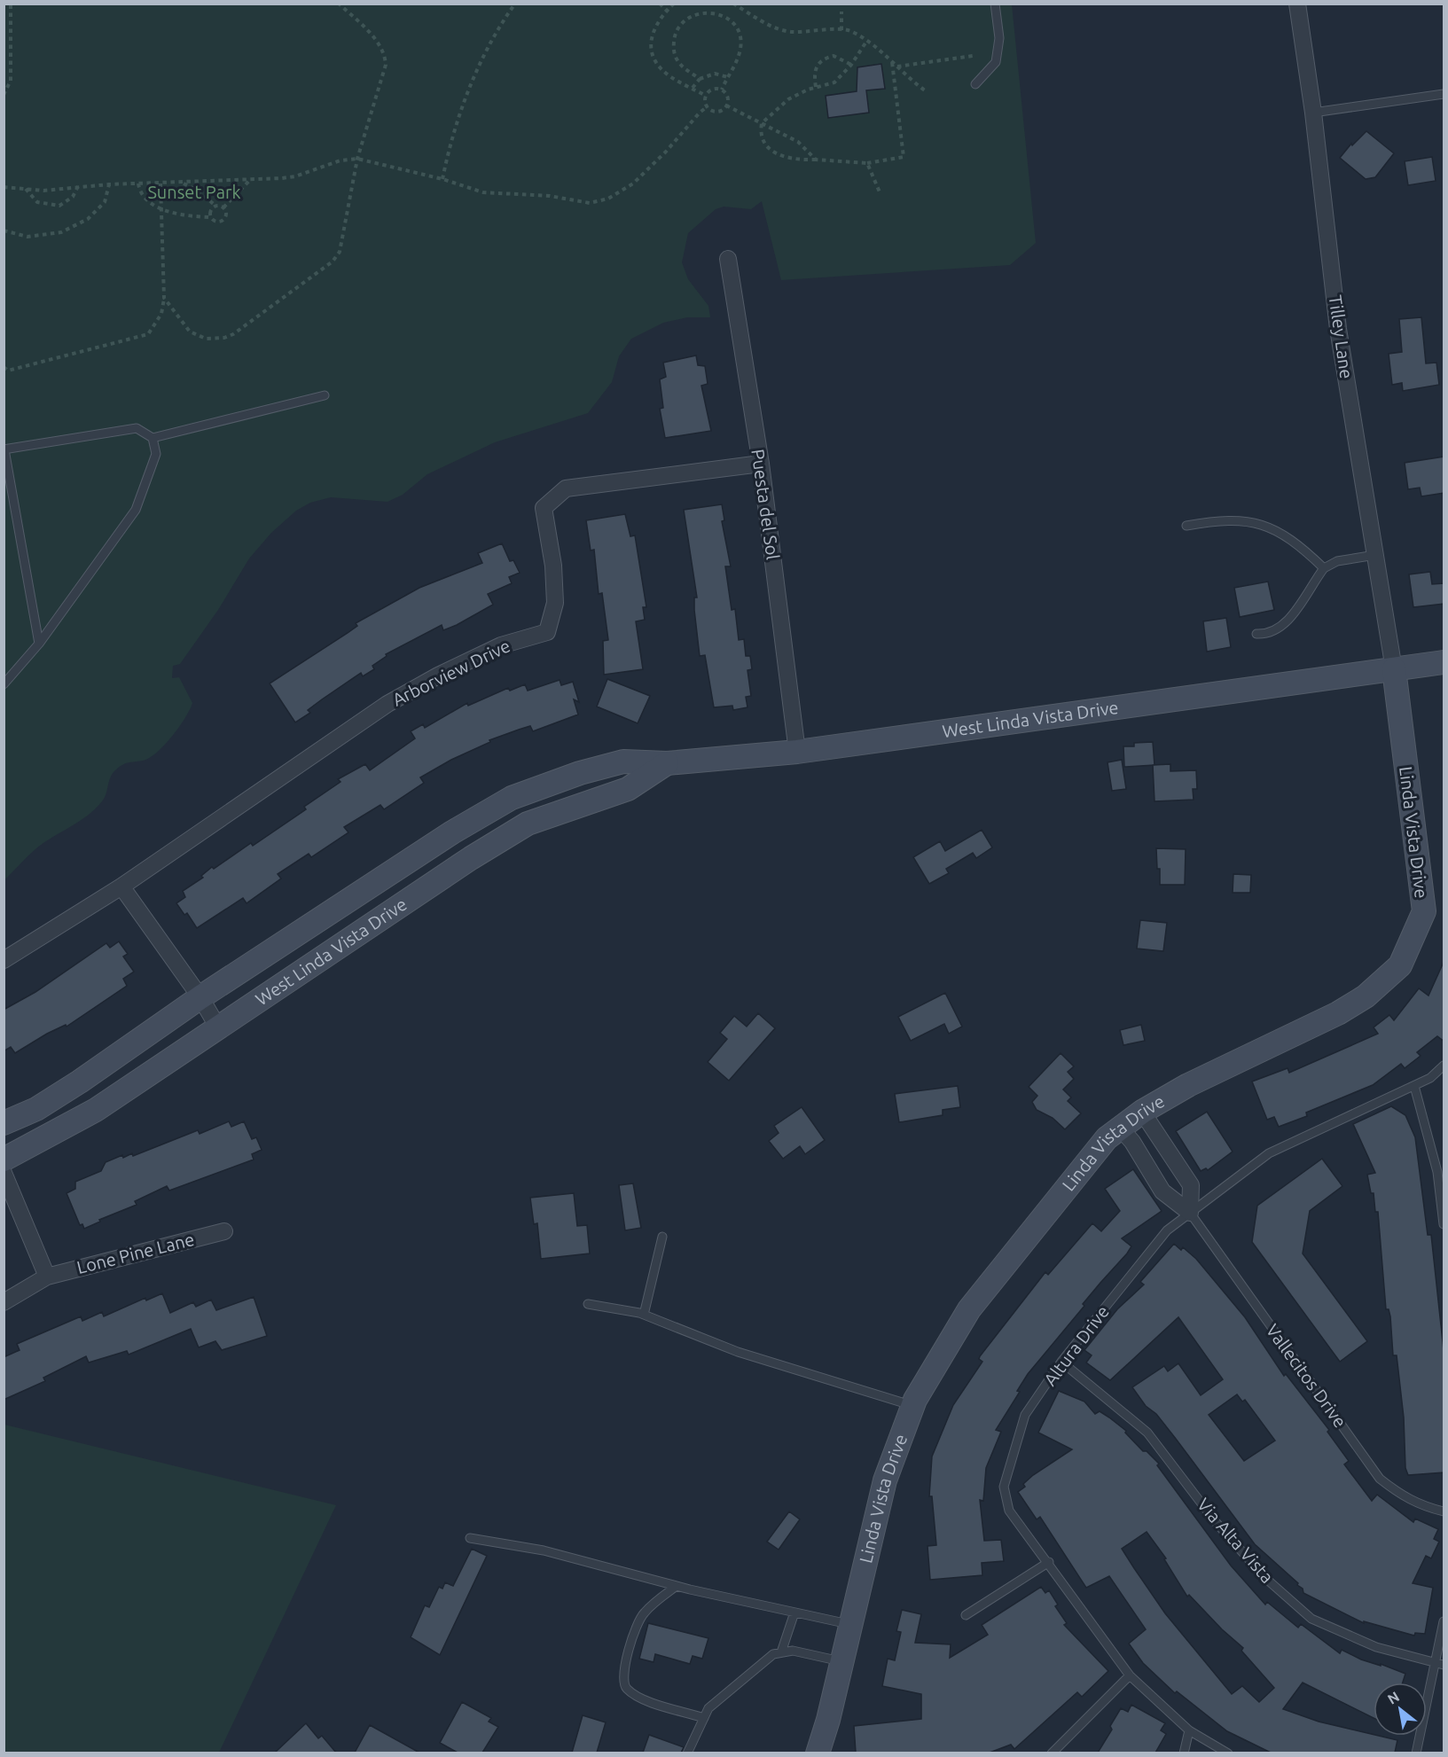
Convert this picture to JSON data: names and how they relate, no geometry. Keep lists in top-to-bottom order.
{
  "streets": {
    "main road": ["West Linda Vista Drive", "Linda Vista Drive"],
    "street": [
      "Tilley Lane",
      "Puesta del Sol",
      "Arborview Drive",
      "Lone Pine Lane",
      "Vallecitos Drive"
    ],
    "lane": ["Altura Drive", "Via Alta Vista"]
  },
  "crossings": [
    ["Tilley Lane", "West Linda Vista Drive"],
    ["Tilley Lane", "Linda Vista Drive"],
    ["Puesta del Sol", "Arborview Drive"],
    ["Puesta del Sol", "West Linda Vista Drive"],
    ["West Linda Vista Drive", "Linda Vista Drive"],
    ["Linda Vista Drive", "Vallecitos Drive"],
    ["Altura Drive", "Vallecitos Drive"],
    ["Altura Drive", "Via Alta Vista"]
  ],
  "parks": ["Sunset Park"],
  "north": "top left"
}
